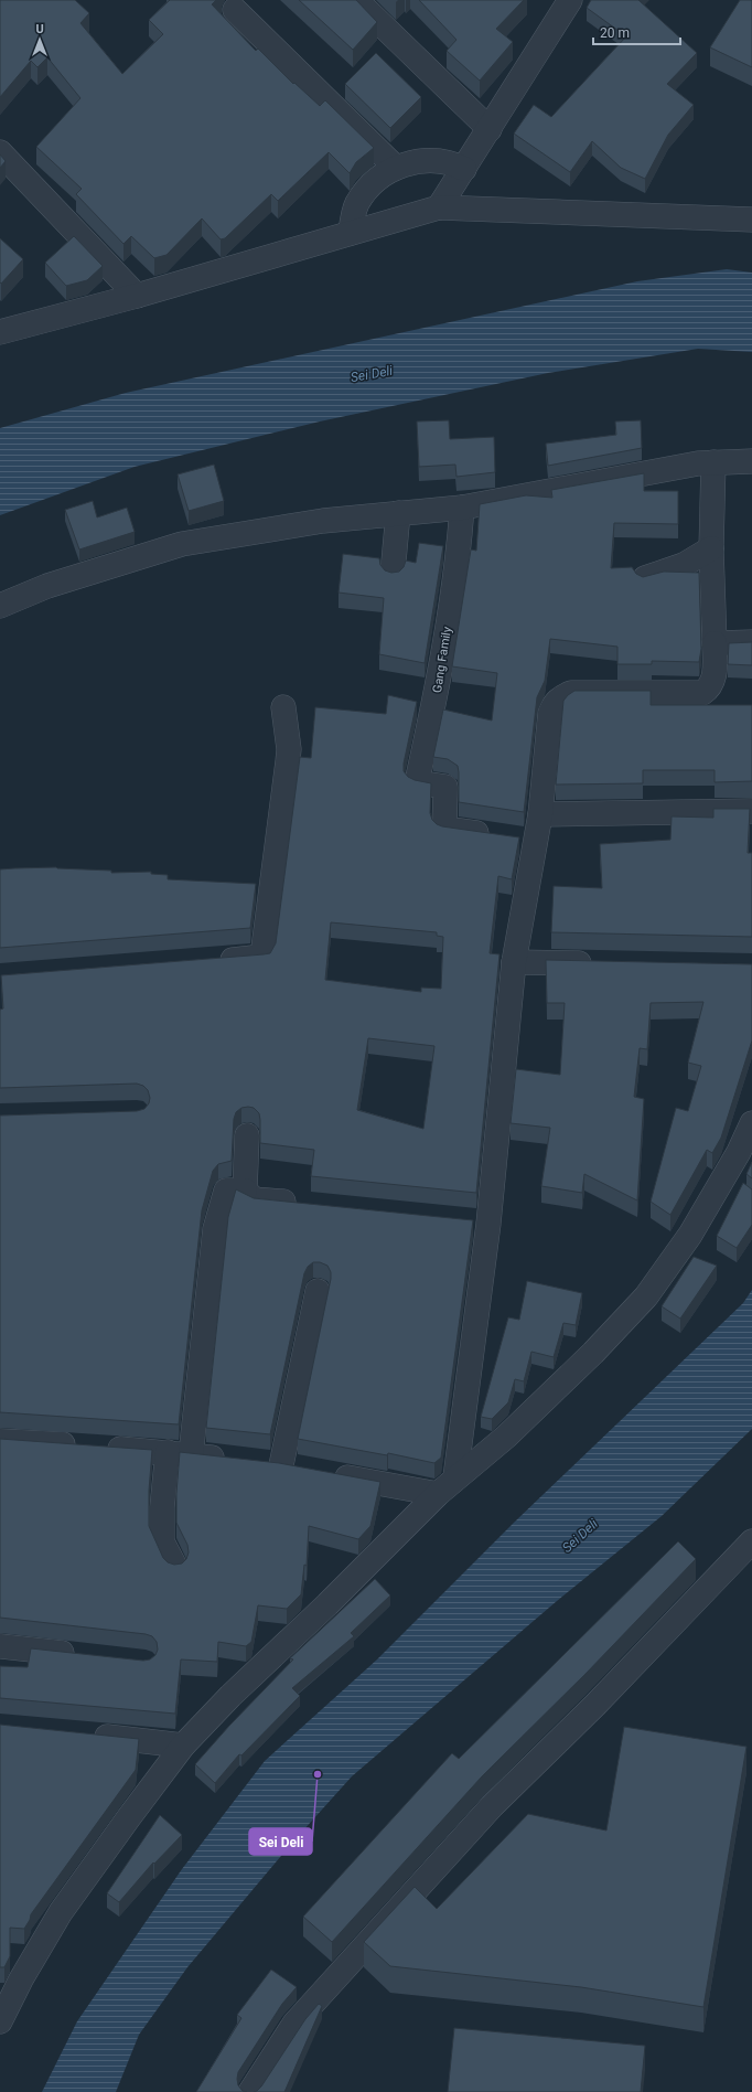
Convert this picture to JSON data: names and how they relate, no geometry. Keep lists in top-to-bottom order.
{
  "streets": {
    "street": ["Gang Family"]
  },
  "water": ["Sei Deli"],
  "places": ["Sei Deli"],
  "scale_bar": "20 m",
  "north": "top"
}
